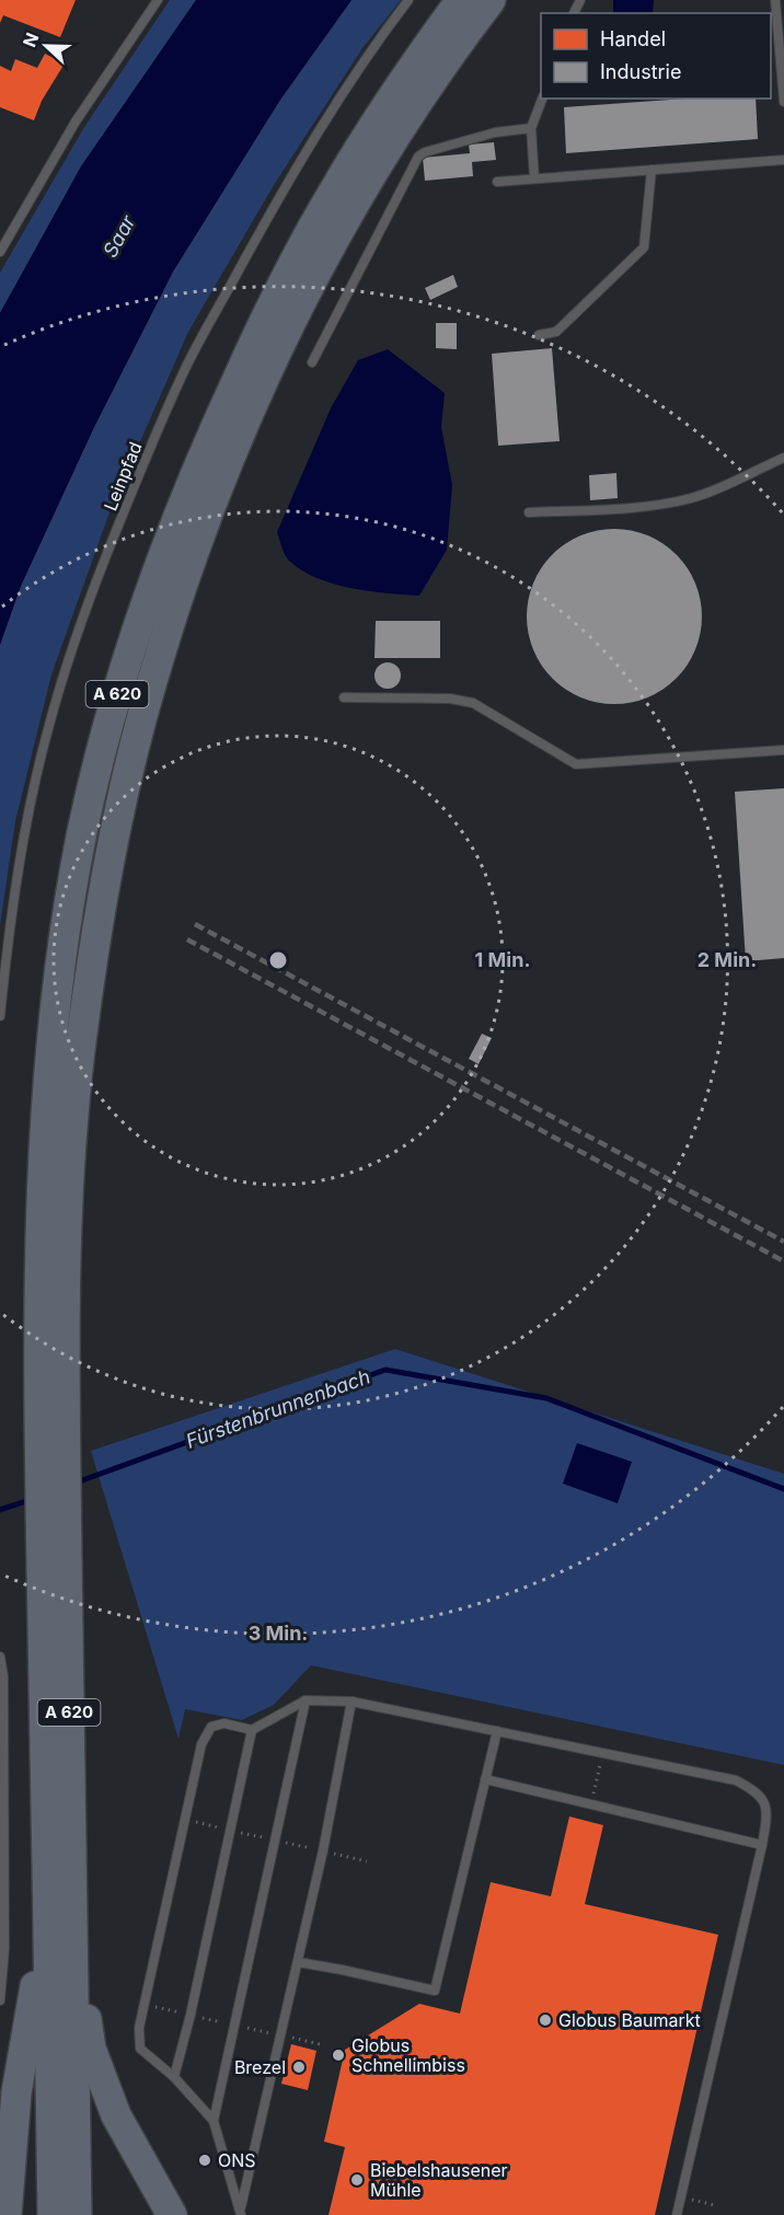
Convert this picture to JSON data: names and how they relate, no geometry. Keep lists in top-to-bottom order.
{
  "streets": {
    "highway": ["A 620"],
    "lane": ["Leinpfad"]
  },
  "water": ["Saar", "Fürstenbrunnenbach"],
  "places": [
    "Globus Baumarkt",
    "Globus Schnellimbiss",
    "Brezel",
    "ONS",
    "Biebelshausener Mühle"
  ],
  "legend": ["Handel", "Industrie"],
  "north": "left",
  "rings": ["1 Min.", "2 Min.", "3 Min."]
}
